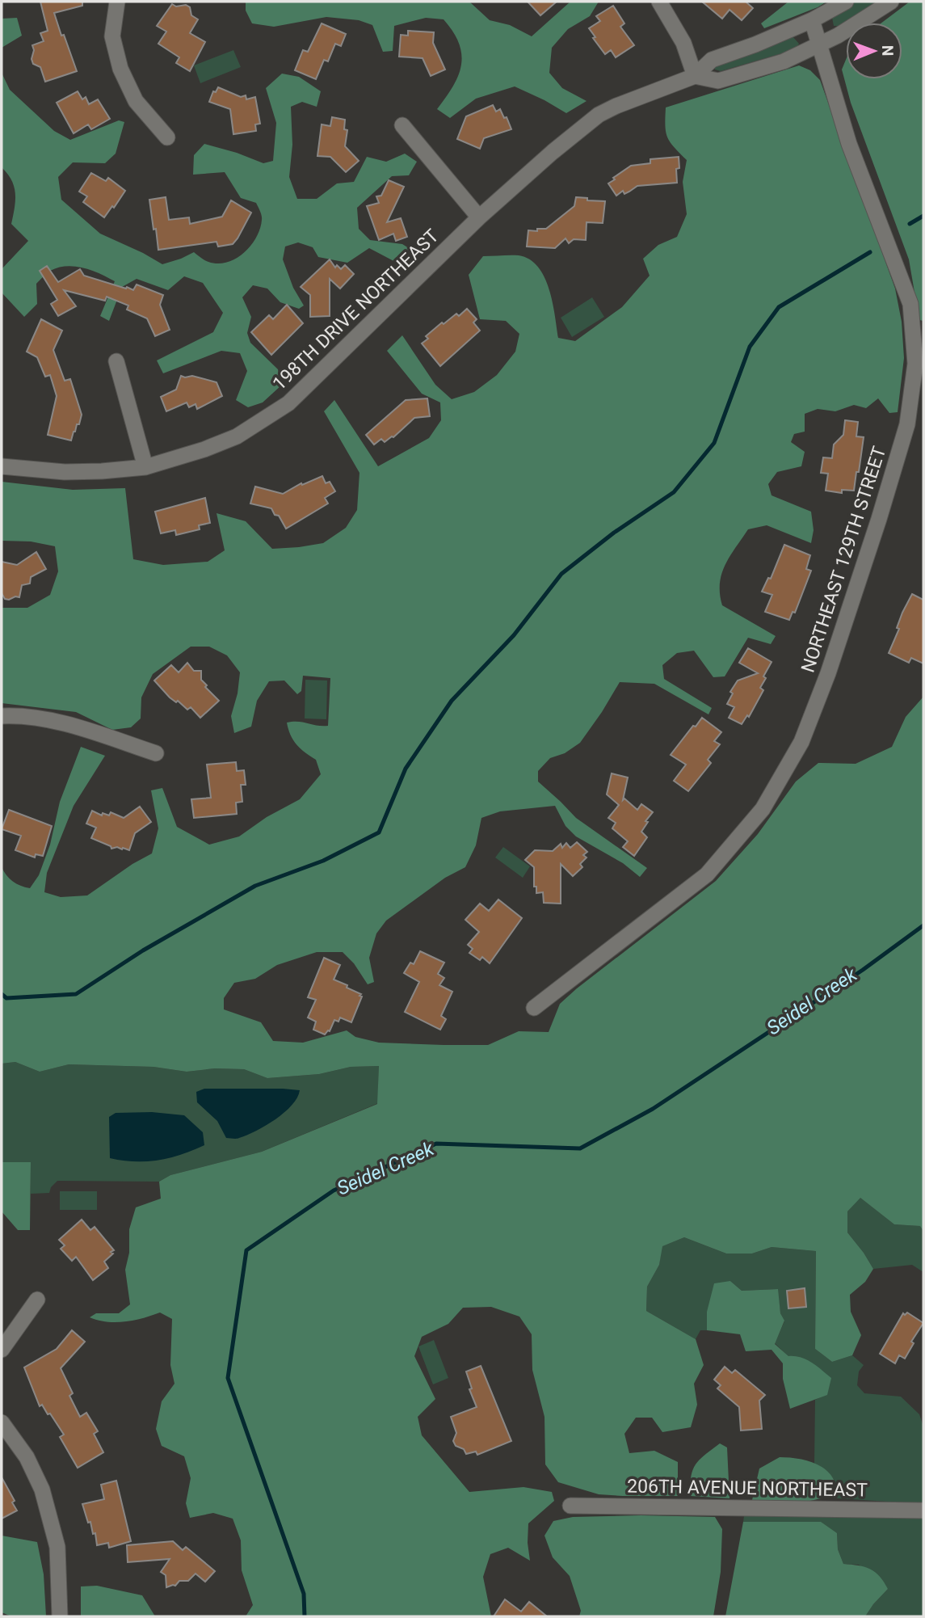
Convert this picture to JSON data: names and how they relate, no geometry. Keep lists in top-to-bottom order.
{
  "streets": {
    "street": ["198TH DRIVE NORTHEAST", "NORTHEAST 129TH STREET", "206TH AVENUE NORTHEAST"]
  },
  "crossings": [
    ["198TH DRIVE NORTHEAST", "NORTHEAST 129TH STREET"]
  ],
  "water": ["Seidel Creek"],
  "north": "right"
}
